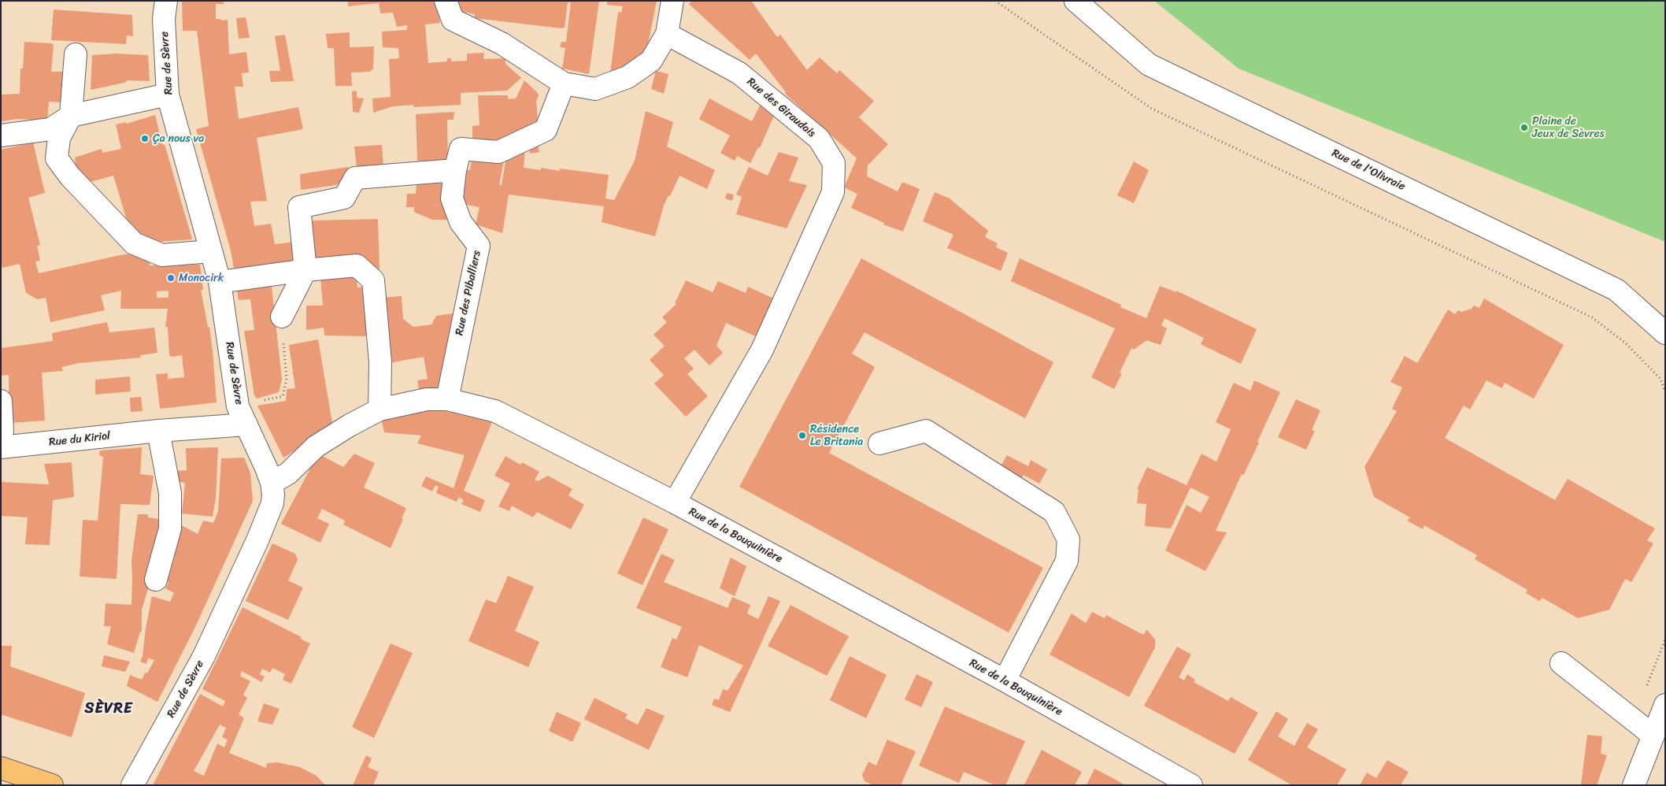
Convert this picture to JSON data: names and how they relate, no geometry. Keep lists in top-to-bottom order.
{
  "streets": {
    "street": [
      "Rue de Sèvre",
      "Rue des Giraudais",
      "Rue de l'Olivraie",
      "Rue des Piballiers",
      "Rue du Kiriol",
      "Rue de la Bouquinière"
    ]
  },
  "crossings": [
    ["Rue de Sèvre", "Rue du Kiriol"],
    ["Rue de Sèvre", "Rue de la Bouquinière"],
    ["Rue des Giraudais", "Rue de la Bouquinière"],
    ["Rue des Piballiers", "Rue de la Bouquinière"]
  ],
  "districts": ["SÈVRE"],
  "places": [
    "Plaine de Jeux de Sèvres",
    "Ça nous va",
    "Monocirk",
    "Résidence Le Britania"
  ]
}
